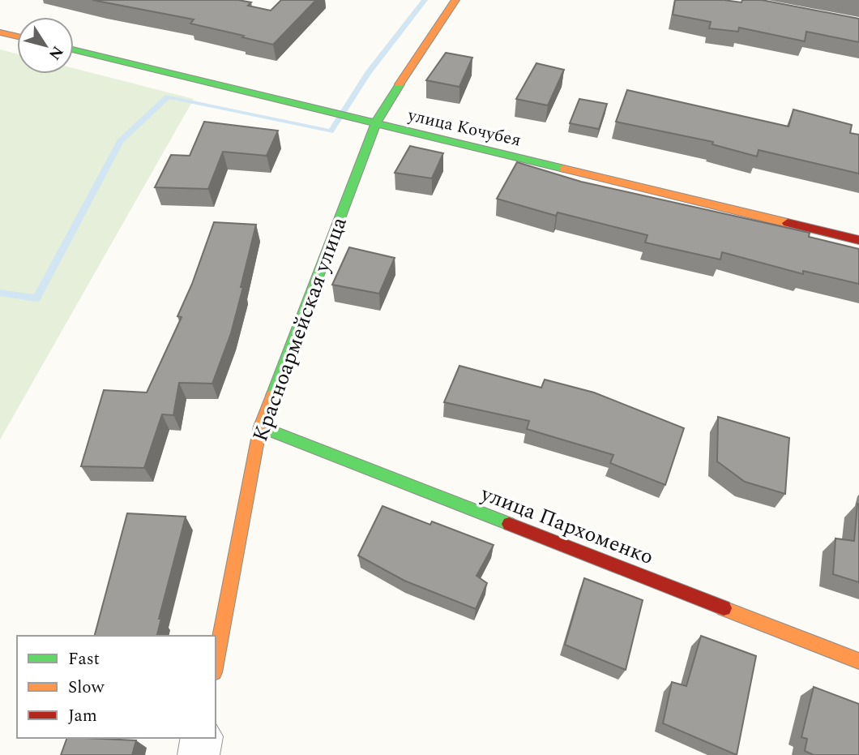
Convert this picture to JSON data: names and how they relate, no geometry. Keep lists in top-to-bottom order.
{
  "streets": {
    "street": ["улица Кочубея", "Красноармейская улица", "улица Пархоменко"]
  },
  "crossings": [
    ["улица Кочубея", "Красноармейская улица"],
    ["Красноармейская улица", "улица Пархоменко"]
  ],
  "legend": ["Fast", "Slow", "Jam"],
  "north": "bottom right"
}
